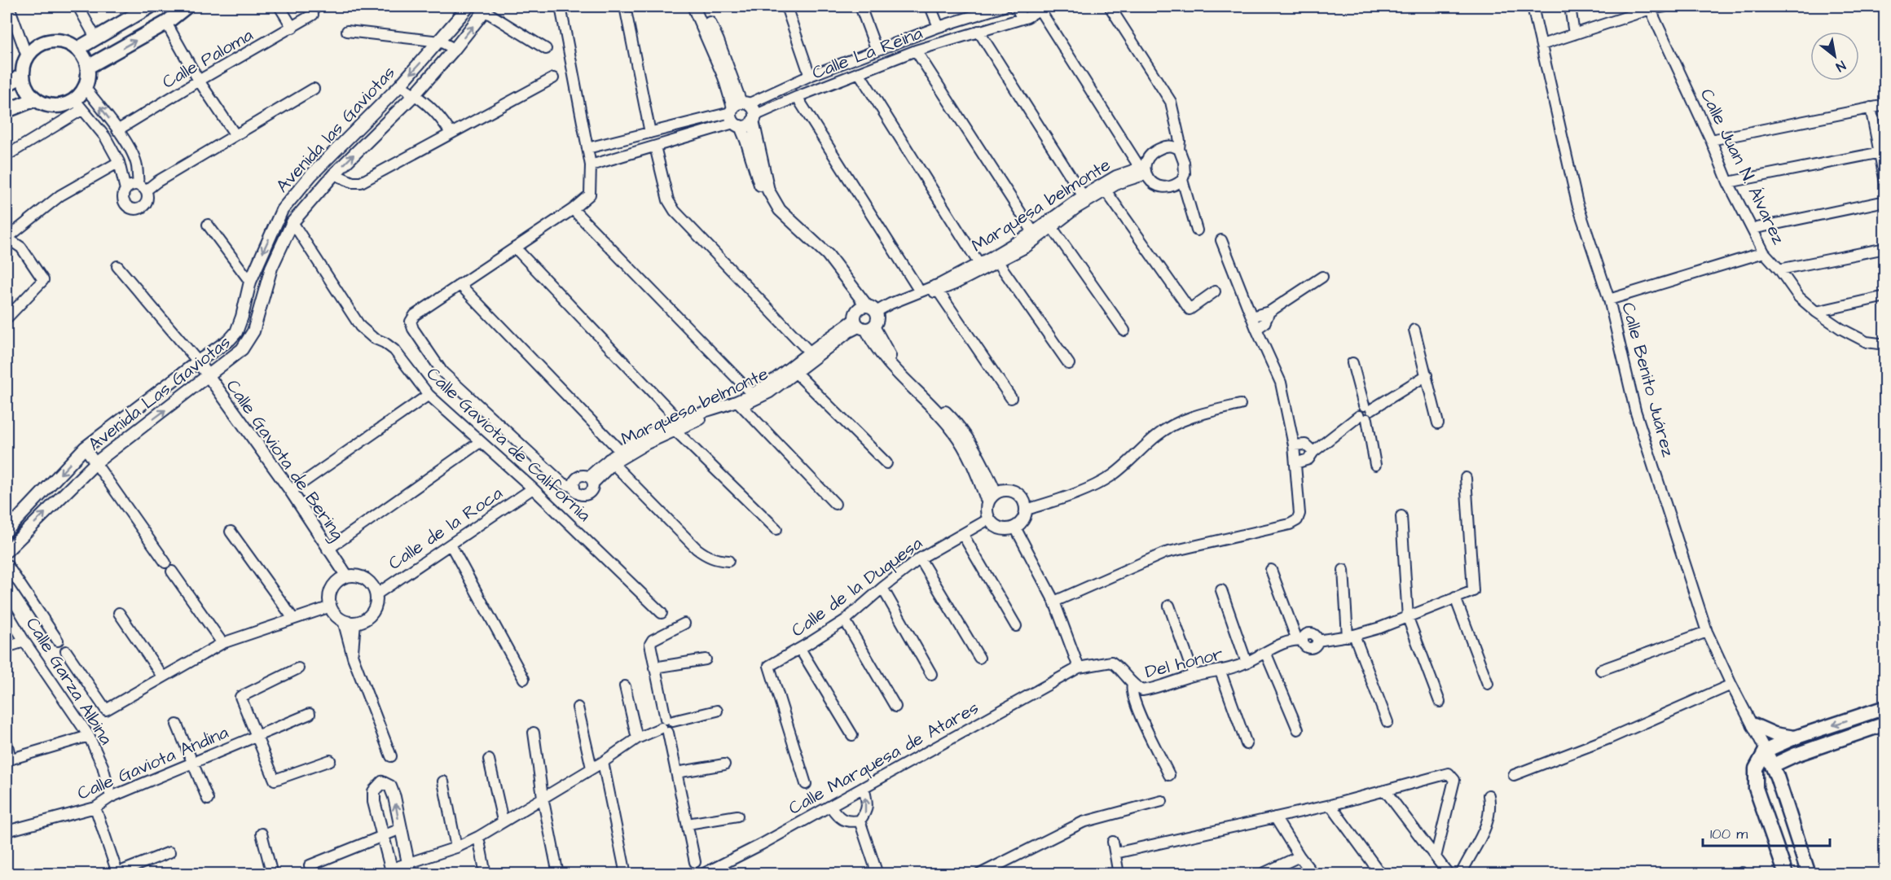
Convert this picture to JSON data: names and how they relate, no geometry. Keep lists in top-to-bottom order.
{
  "streets": {
    "main road": ["Calle Benito Juárez"],
    "street": [
      "Calle La Reina",
      "Calle Paloma",
      "Avenida las Gaviotas",
      "Calle Juan N. Álvarez",
      "Marquesa belmonte",
      "Avenida Las Gaviotas",
      "Calle Gaviota de California",
      "Calle Gaviota de Bering",
      "Calle de la Roca",
      "Calle de la Duquesa",
      "Del honor",
      "Calle Garza Albina",
      "Calle Marquesa de Atares",
      "Calle Gaviota Andina"
    ]
  },
  "crossings": [
    ["Avenida las Gaviotas", "Avenida Las Gaviotas"],
    ["Marquesa belmonte", "Calle Gaviota de California"],
    ["Avenida Las Gaviotas", "Calle Gaviota de California"],
    ["Avenida Las Gaviotas", "Calle Gaviota de Bering"],
    ["Calle Gaviota de California", "Calle de la Roca"],
    ["Calle Gaviota de Bering", "Calle de la Roca"],
    ["Del honor", "Calle Marquesa de Atares"],
    ["Calle Garza Albina", "Calle Gaviota Andina"]
  ],
  "scale_bar": "100 m",
  "north": "bottom right"
}
